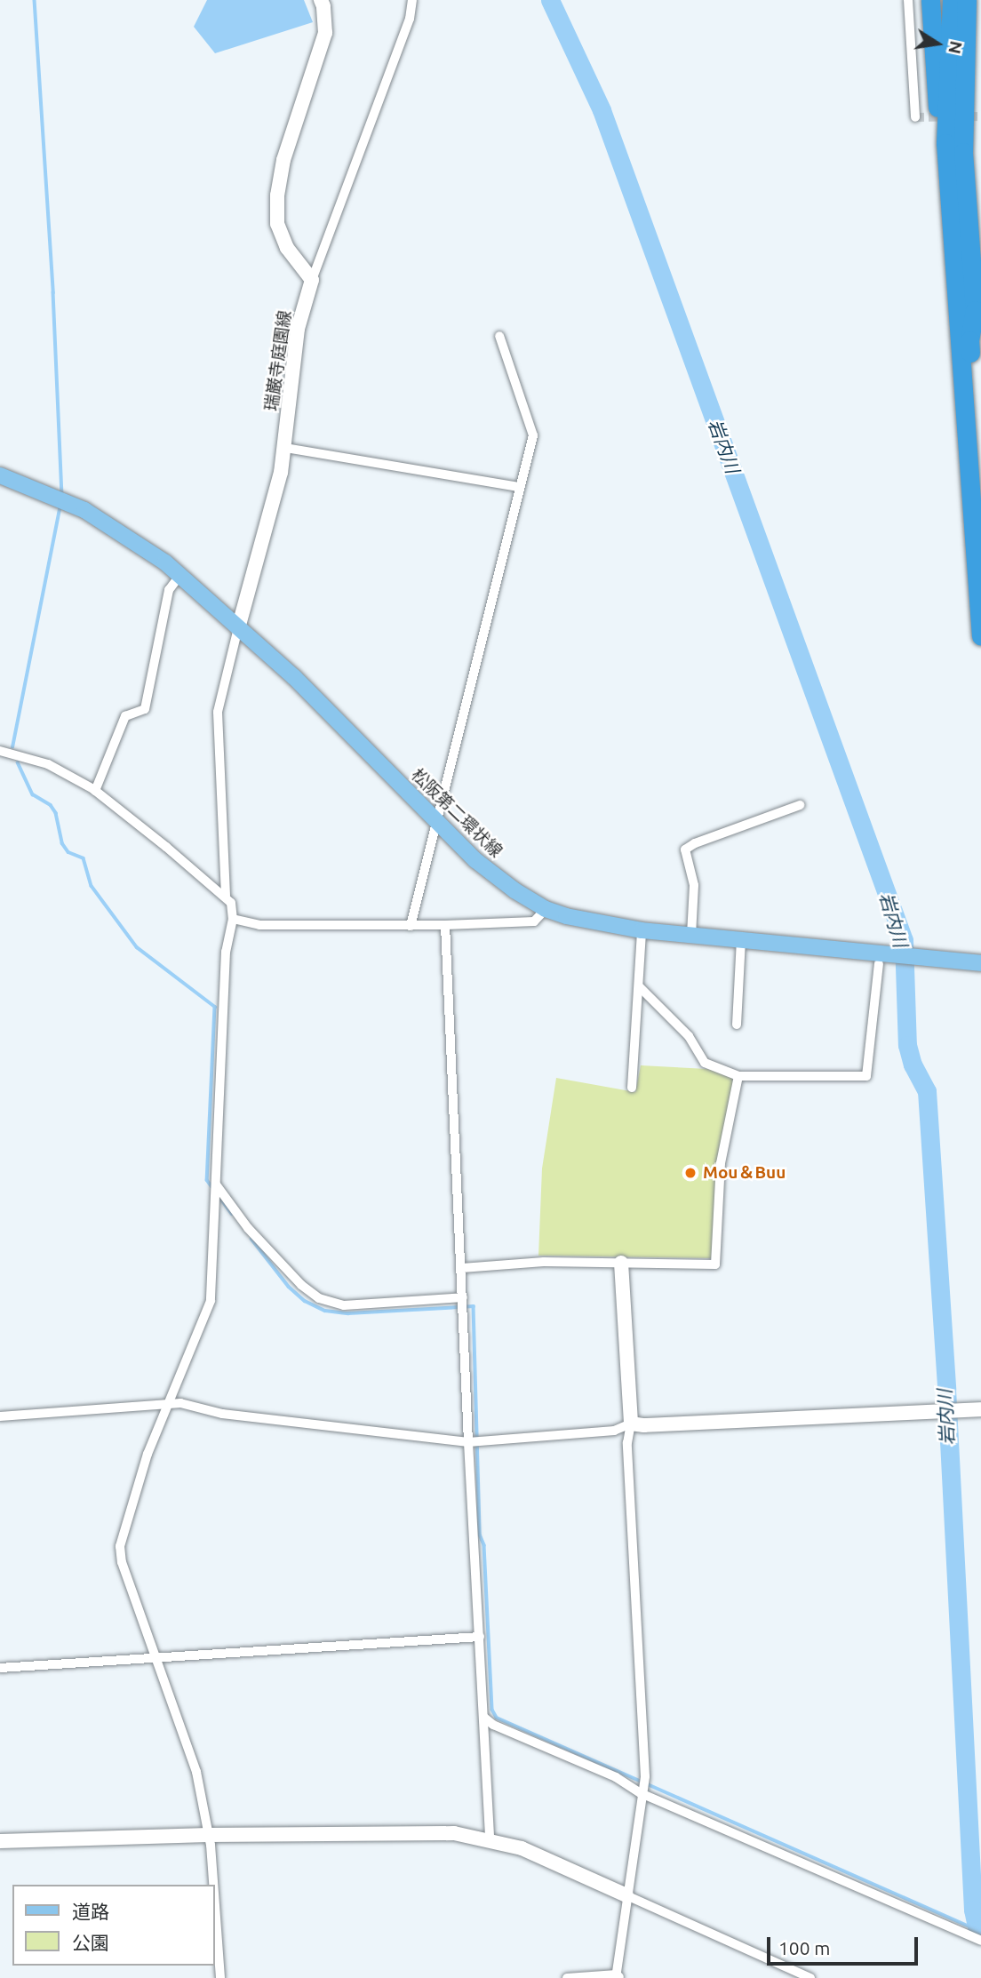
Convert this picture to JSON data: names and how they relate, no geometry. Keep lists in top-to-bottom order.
{
  "streets": {
    "main road": ["松阪第二環状線"],
    "street": ["瑞巌寺庭園線"]
  },
  "crossings": [
    ["瑞巌寺庭園線", "松阪第二環状線"]
  ],
  "water": ["岩内川"],
  "places": ["Mou＆Buu"],
  "legend": ["道路", "公園"],
  "scale_bar": "100 m",
  "north": "right"
}
